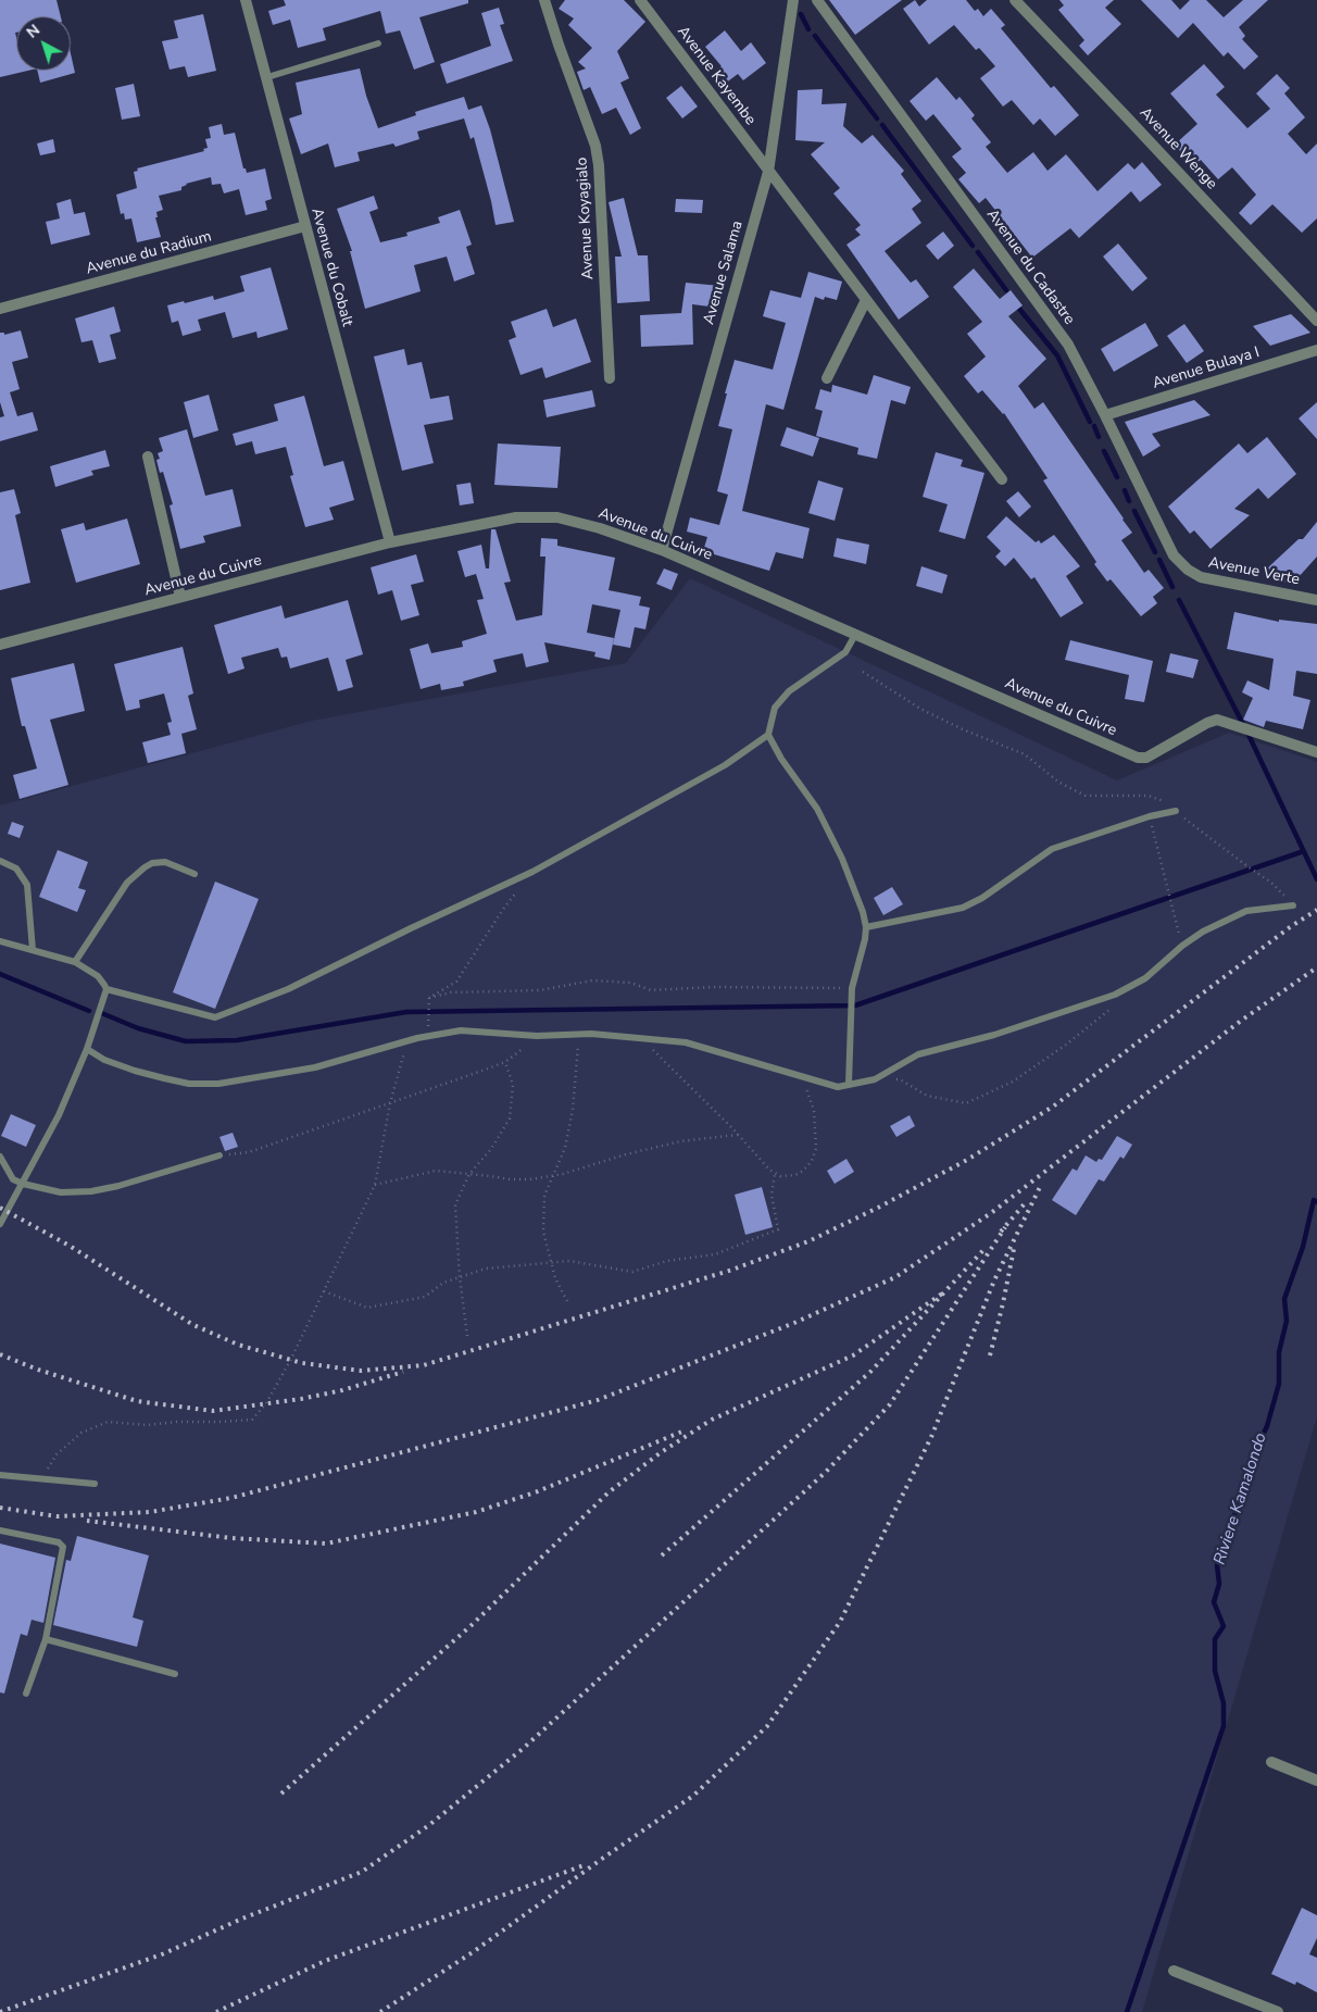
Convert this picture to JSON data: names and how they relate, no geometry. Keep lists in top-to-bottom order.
{
  "streets": {
    "street": [
      "Avenue Kayembe",
      "Avenue Wenge",
      "Avenue Koyagialo",
      "Avenue du Radium",
      "Avenue du Cobalt",
      "Avenue du Cadastre",
      "Avenue Salama",
      "Avenue Bulaya I",
      "Avenue du Cuivre",
      "Avenue Verte"
    ]
  },
  "crossings": [
    ["Avenue Kayembe", "Avenue Salama"],
    ["Avenue du Radium", "Avenue du Cobalt"],
    ["Avenue du Cobalt", "Avenue du Cuivre"],
    ["Avenue du Cadastre", "Avenue Bulaya I"],
    ["Avenue du Cadastre", "Avenue Verte"],
    ["Avenue Salama", "Avenue du Cuivre"]
  ],
  "water": ["Riviere Kamalondo"],
  "north": "top left"
}
